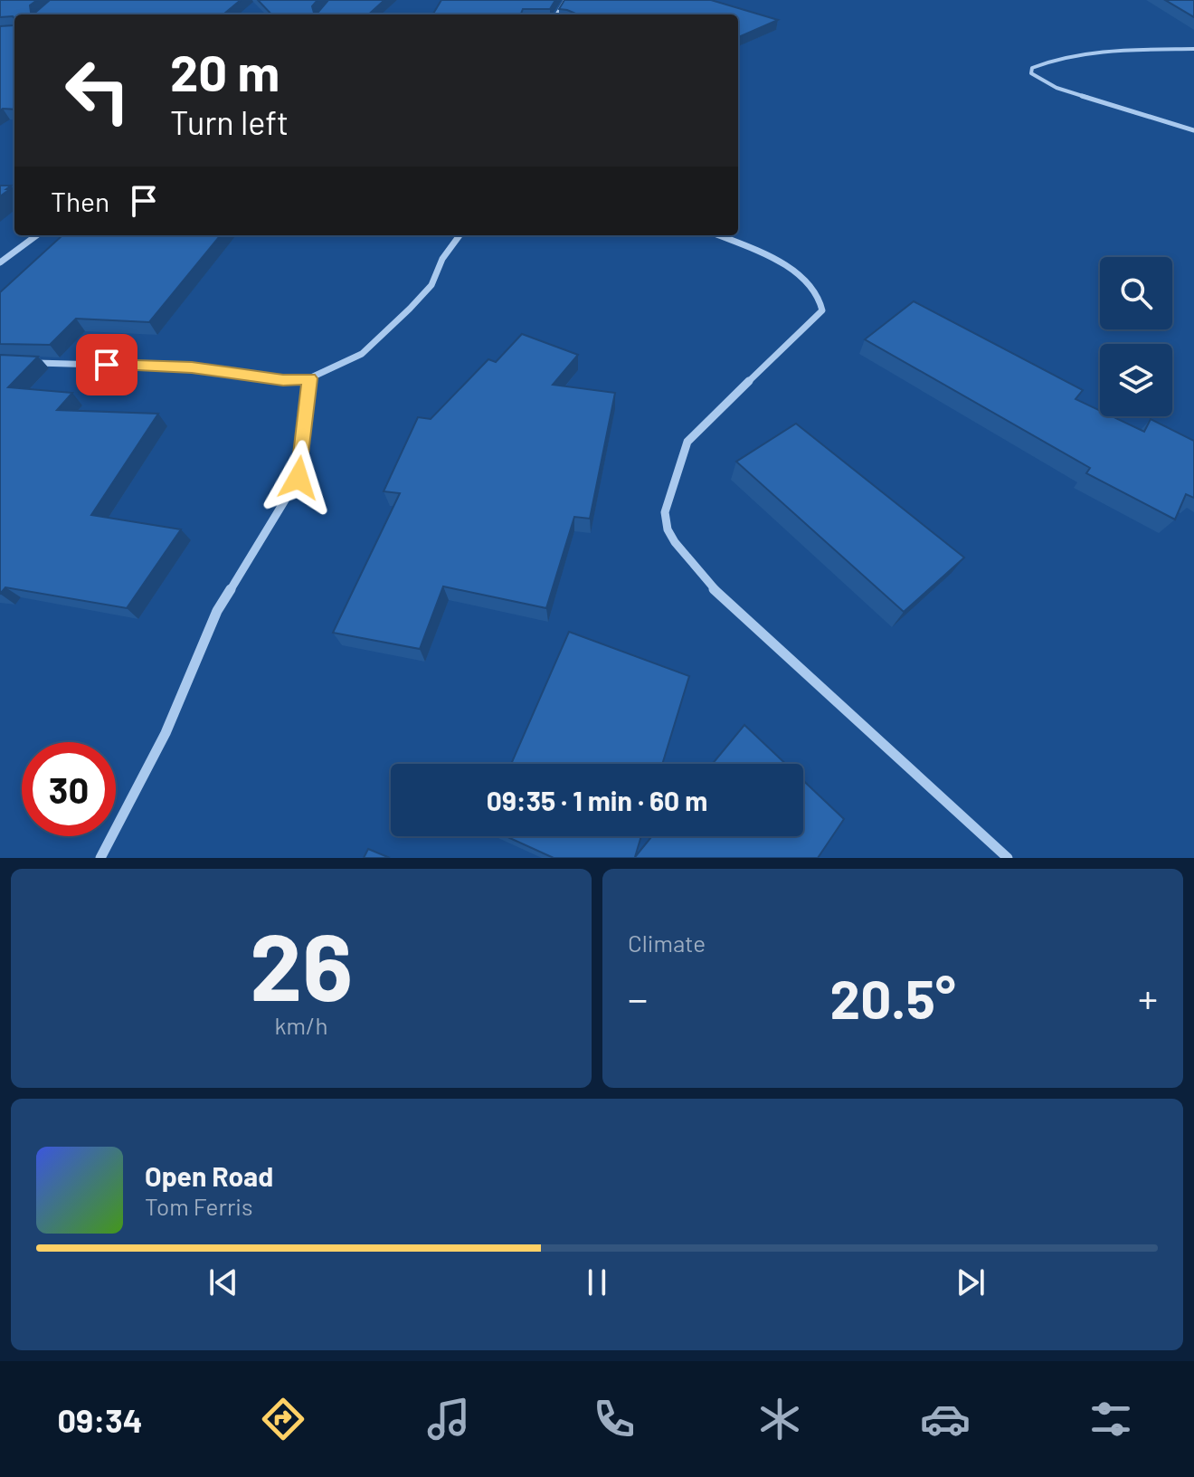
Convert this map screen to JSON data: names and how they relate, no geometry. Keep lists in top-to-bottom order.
{
  "page": {
    "turn": ["20 m", "Turn left"],
    "then": "Then",
    "limit": "30",
    "trip": "09:35 · 1 min · 60 m",
    "tile": [
      ["26", "km/h"],
      "Climate"
    ],
    "heat": ["−", "20.5°", "+"],
    "song": ["Open Road", "Tom Ferris"],
    "tabs": "09:34"
  }
}
